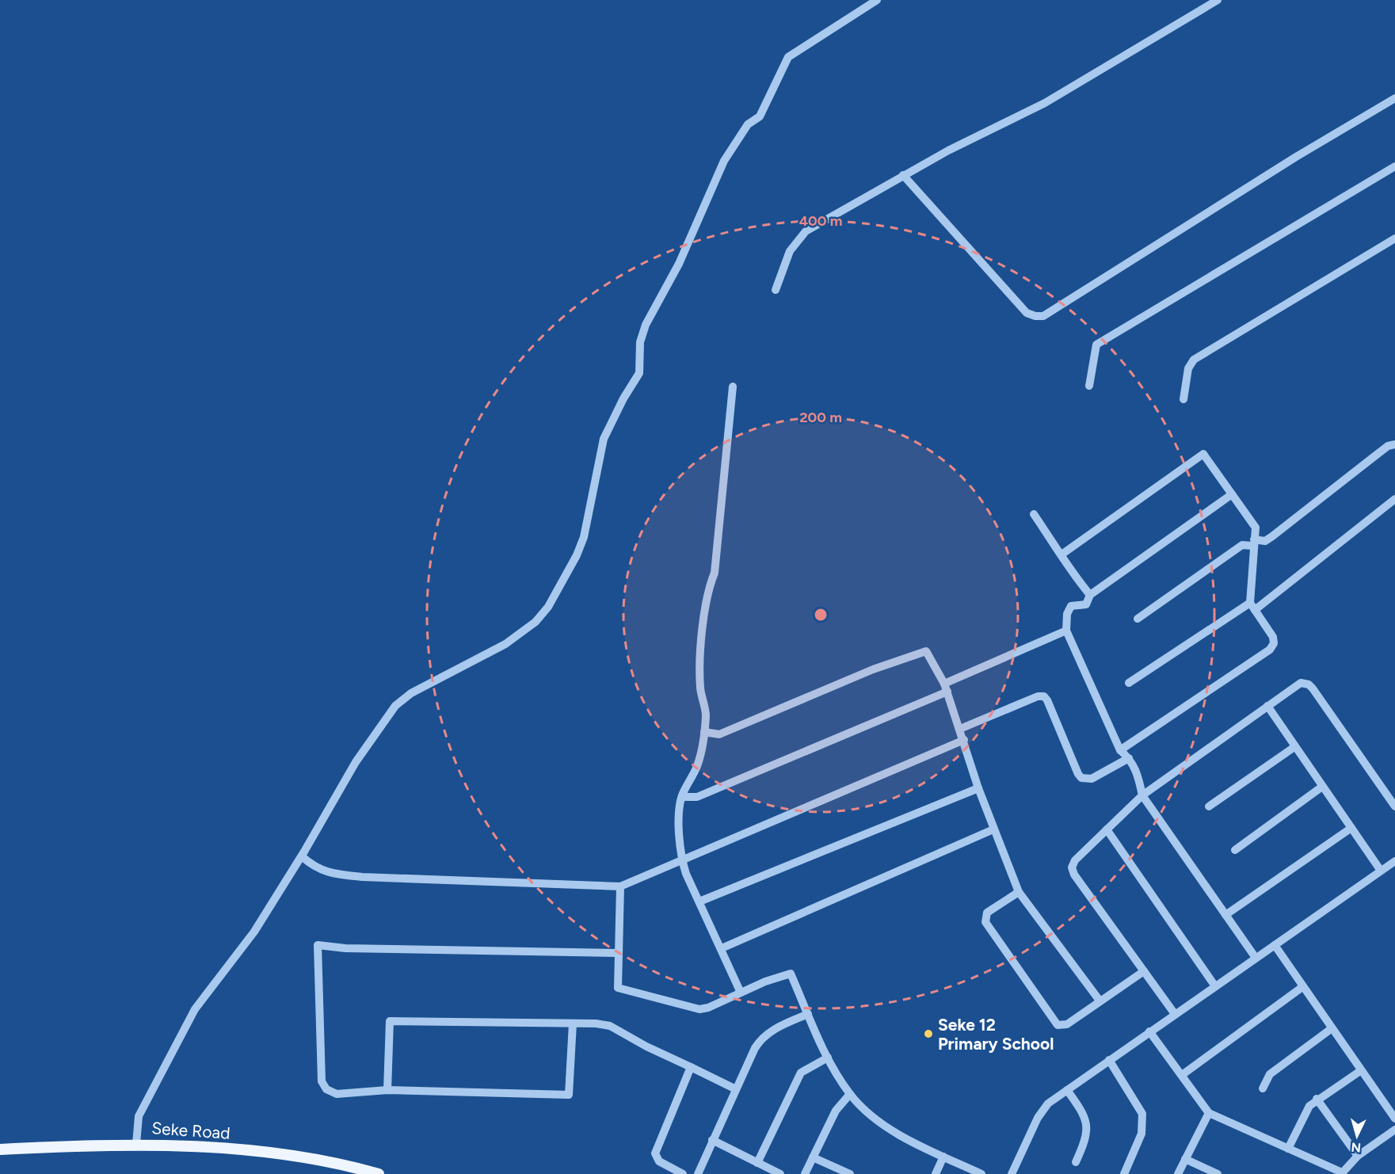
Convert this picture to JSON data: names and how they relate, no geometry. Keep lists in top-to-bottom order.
{
  "streets": {
    "main road": ["Seke Road"]
  },
  "places": ["Seke 12 Primary School"],
  "north": "bottom",
  "rings": ["400 m", "200 m"]
}
